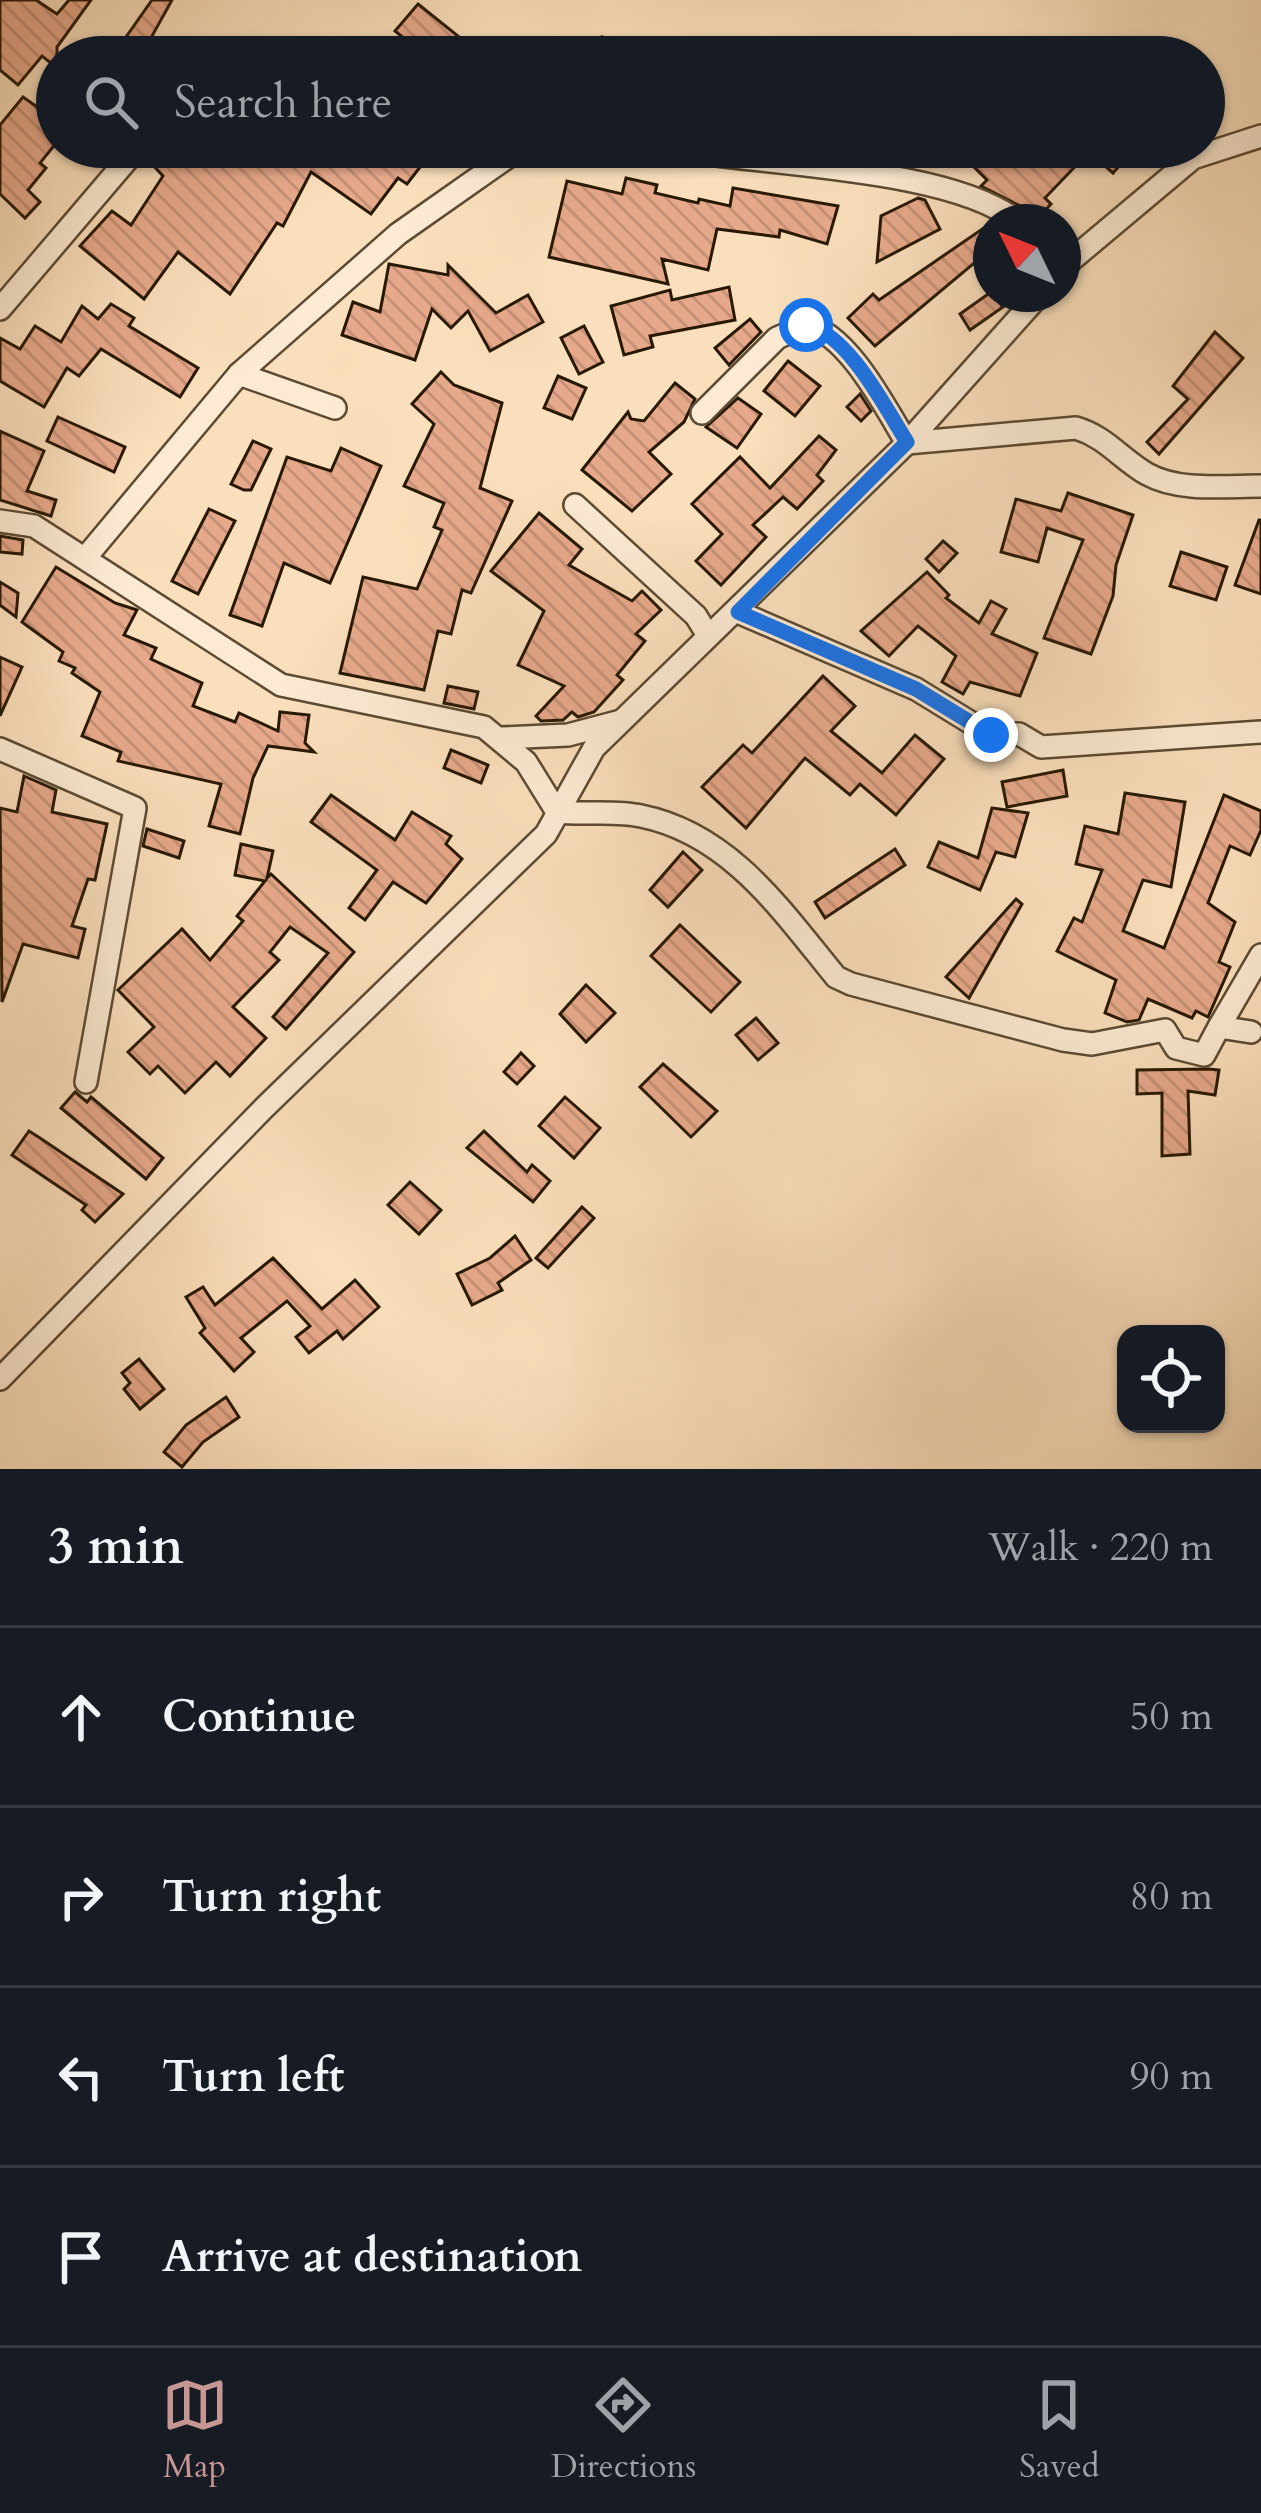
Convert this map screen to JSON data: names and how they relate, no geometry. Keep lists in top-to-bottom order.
{
  "north": "top left",
  "page": {
    "search": "Search here",
    "heading": ["3 min", "Walk · 220 m"],
    "list": [
      ["Continue", "50 m"],
      ["Turn right", "80 m"],
      ["Turn left", "90 m"],
      "Arrive at destination"
    ],
    "nav": ["Map", "Directions", "Saved"]
  }
}
